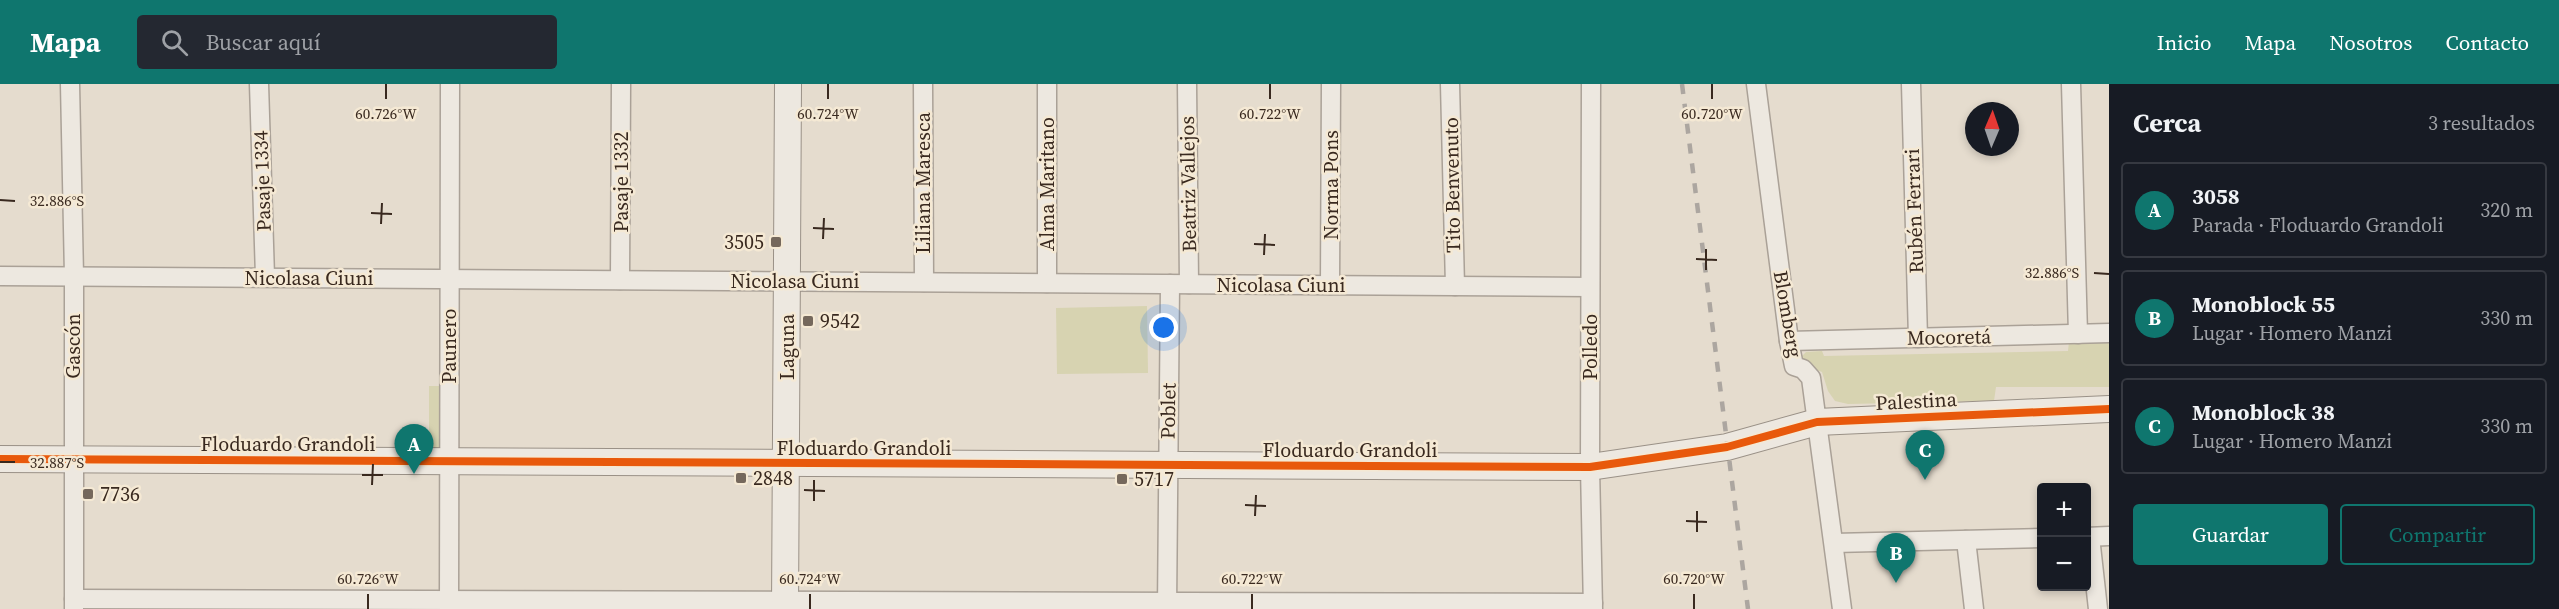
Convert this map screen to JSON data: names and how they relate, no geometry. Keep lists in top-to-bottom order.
{
  "streets": {
    "street": [
      "Pasaje 1334",
      "Pasaje 1332",
      "Liliana Maresca",
      "Alma Maritano",
      "Beatriz Vallejos",
      "Norma Pons",
      "Tito Benvenuto",
      "Rubén Ferrari",
      "Nicolasa Ciuni",
      "Blomberg",
      "Mocoretá",
      "Gascón",
      "Paunero",
      "Laguna",
      "Polledo",
      "Palestina",
      "Poblet",
      "Floduardo Grandoli"
    ]
  },
  "crossings": [
    ["Pasaje 1334", "Nicolasa Ciuni"],
    ["Pasaje 1332", "Nicolasa Ciuni"],
    ["Liliana Maresca", "Nicolasa Ciuni"],
    ["Alma Maritano", "Nicolasa Ciuni"],
    ["Beatriz Vallejos", "Nicolasa Ciuni"],
    ["Norma Pons", "Nicolasa Ciuni"],
    ["Tito Benvenuto", "Nicolasa Ciuni"],
    ["Rubén Ferrari", "Mocoretá"],
    ["Nicolasa Ciuni", "Gascón"],
    ["Nicolasa Ciuni", "Paunero"],
    ["Nicolasa Ciuni", "Laguna"],
    ["Nicolasa Ciuni", "Polledo"],
    ["Nicolasa Ciuni", "Poblet"],
    ["Blomberg", "Mocoretá"],
    ["Blomberg", "Palestina"],
    ["Gascón", "Floduardo Grandoli"],
    ["Paunero", "Floduardo Grandoli"],
    ["Laguna", "Floduardo Grandoli"],
    ["Polledo", "Floduardo Grandoli"],
    ["Palestina", "Floduardo Grandoli"],
    ["Poblet", "Floduardo Grandoli"]
  ],
  "places": {
    "transit": [
      "3505",
      "9542",
      "2848",
      "5717",
      "7736"
    ]
  },
  "north": "top",
  "page": {
    "header": "Mapa",
    "search": "Buscar aquí",
    "nav": [
      "Inicio",
      "Mapa",
      "Nosotros",
      "Contacto"
    ],
    "heading": ["Cerca", "3 resultados"],
    "list": [
      {
        "mark": "A",
        "name": "3058",
        "note": "Parada · Floduardo Grandoli",
        "value": "320 m"
      },
      {
        "mark": "B",
        "name": "Monoblock 55",
        "note": "Lugar · Homero Manzi",
        "value": "330 m"
      },
      {
        "mark": "C",
        "name": "Monoblock 38",
        "note": "Lugar · Homero Manzi",
        "value": "330 m"
      }
    ],
    "pins": ["A", "C", "B"],
    "map_buttons": ["+", "−"],
    "buttons": ["Guardar", "Compartir"]
  },
  "coordinates": [
    "60.726°W",
    "60.724°W",
    "60.722°W",
    "60.720°W",
    "32.886°S",
    "32.887°S"
  ]
}
